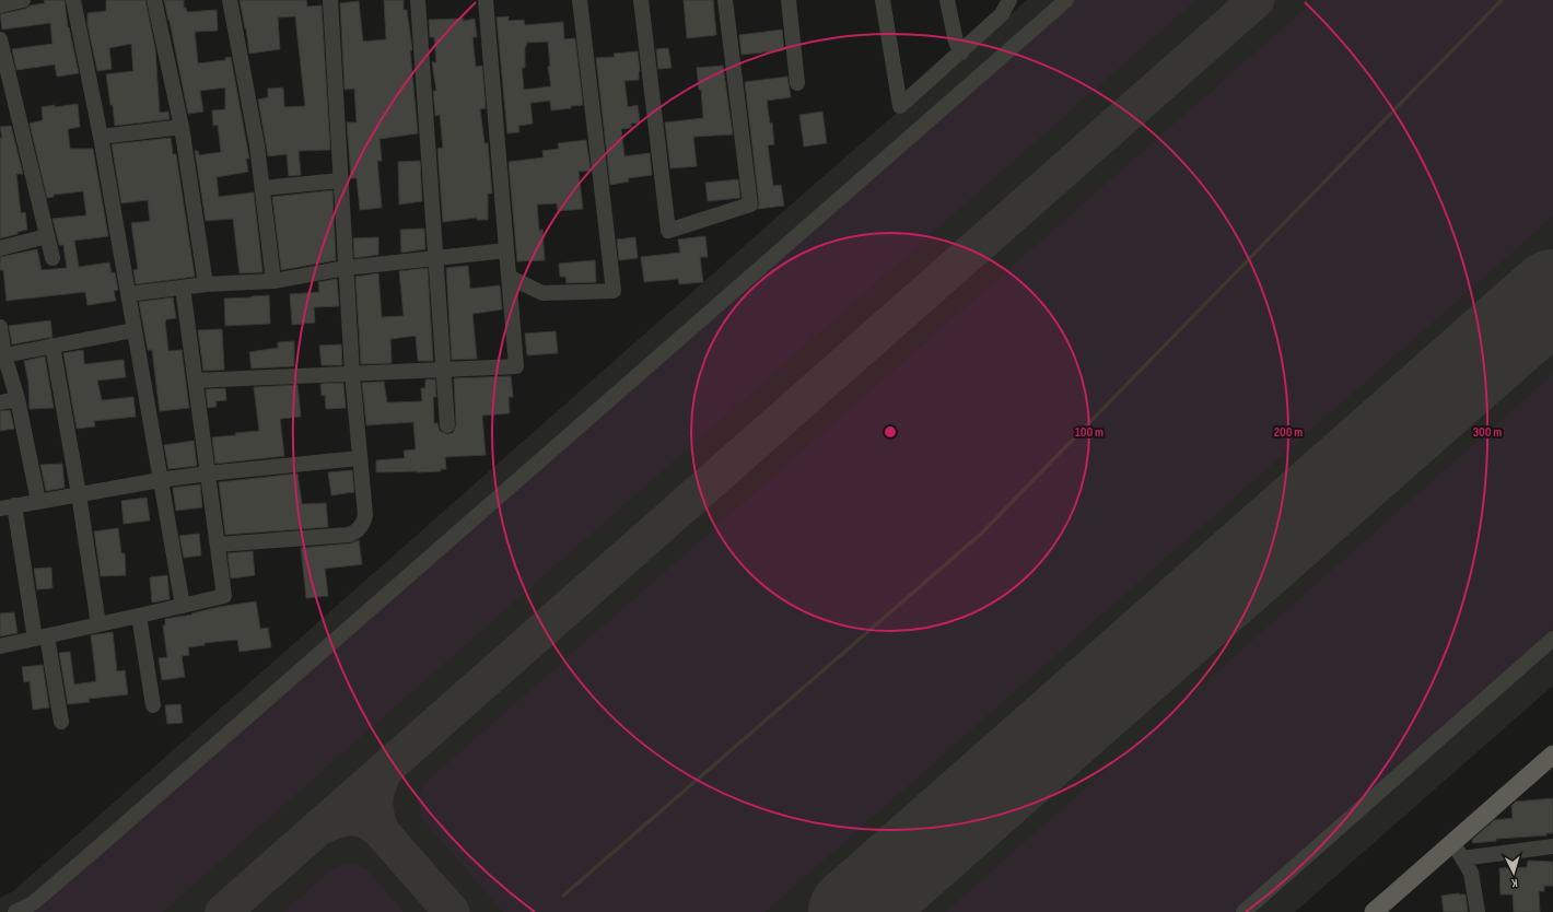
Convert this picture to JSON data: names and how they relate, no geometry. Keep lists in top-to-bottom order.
{
  "north": "bottom",
  "rings": ["100 m", "200 m", "300 m"]
}
